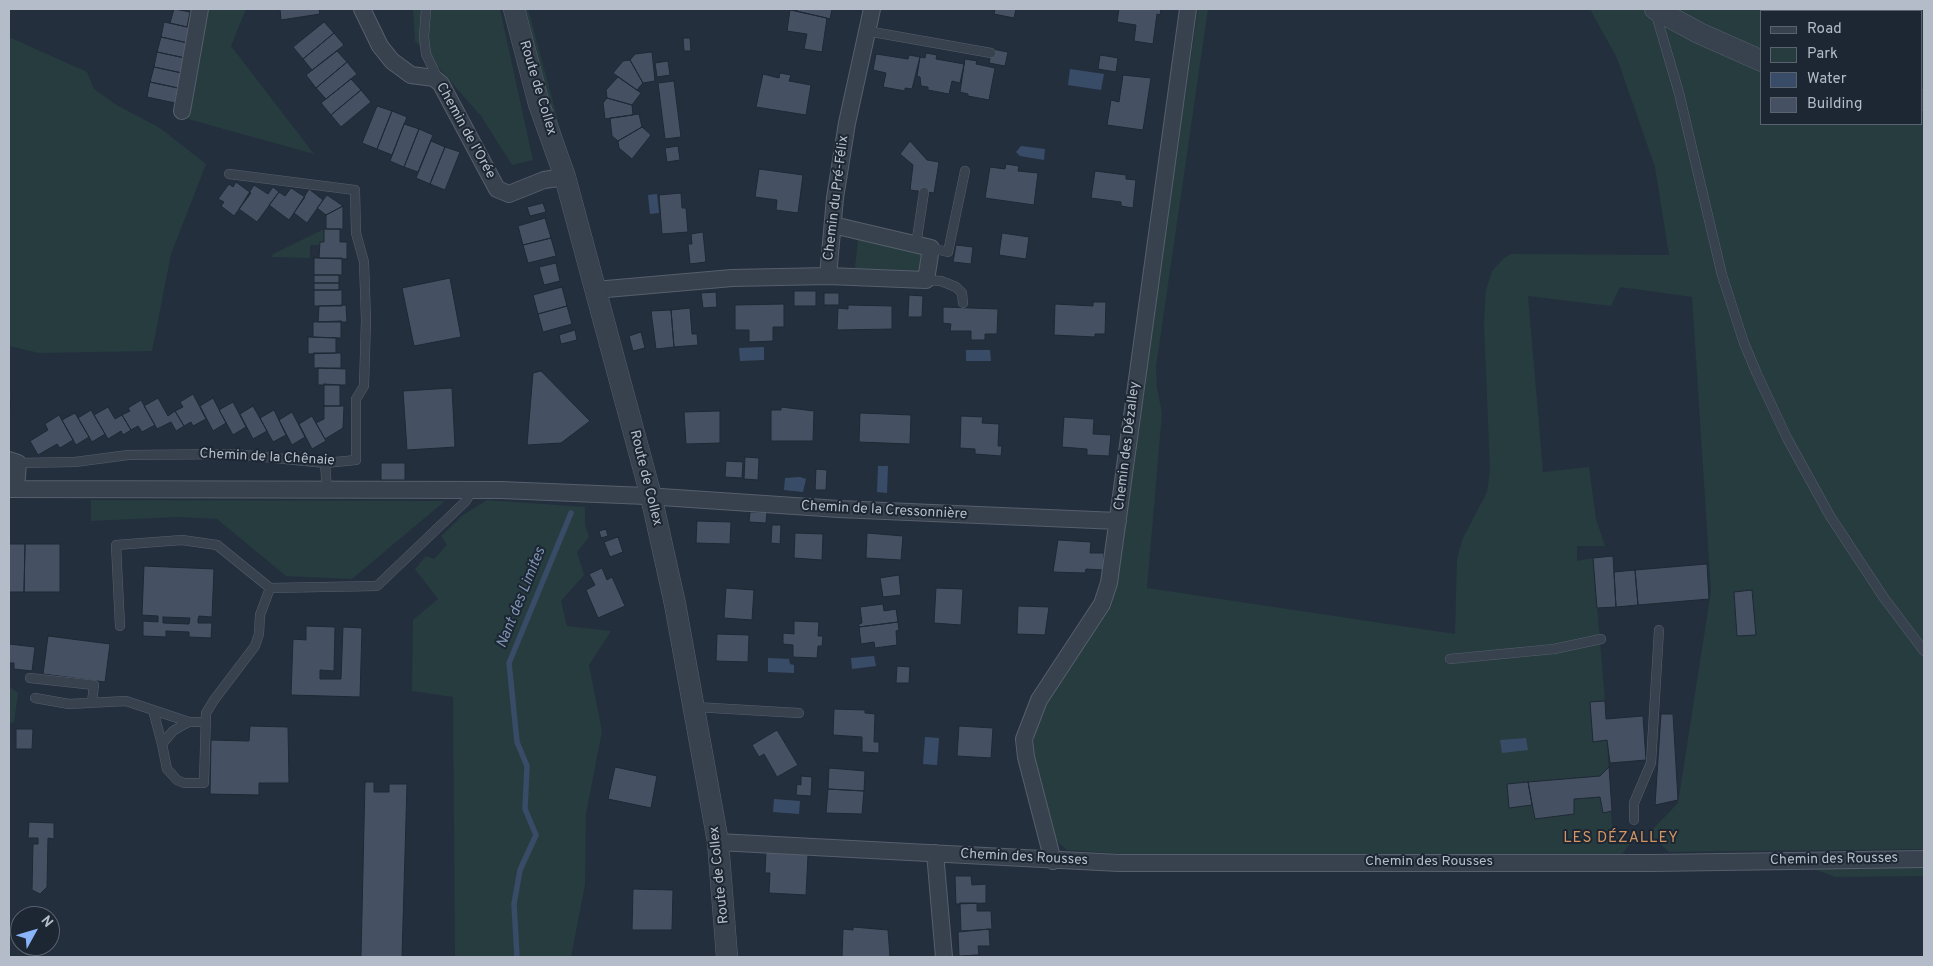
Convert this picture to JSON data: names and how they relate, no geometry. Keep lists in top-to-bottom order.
{
  "streets": {
    "street": [
      "Route de Collex",
      "Chemin de l'Orée",
      "Chemin du Pré-Félix",
      "Chemin des Dézalley",
      "Chemin de la Chênaie",
      "Chemin de la Cressonnière",
      "Chemin des Rousses"
    ]
  },
  "crossings": [
    ["Route de Collex", "Chemin de l'Orée"],
    ["Route de Collex", "Chemin du Pré-Félix"],
    ["Route de Collex", "Chemin de la Chênaie"],
    ["Route de Collex", "Chemin de la Cressonnière"],
    ["Route de Collex", "Chemin des Rousses"],
    ["Chemin des Dézalley", "Chemin de la Cressonnière"],
    ["Chemin des Dézalley", "Chemin des Rousses"],
    ["Chemin de la Chênaie", "Chemin de la Cressonnière"]
  ],
  "districts": ["LES DÉZALLEY"],
  "water": ["Nant des Limites"],
  "legend": [
    "Road",
    "Park",
    "Water",
    "Building"
  ],
  "north": "top right"
}
